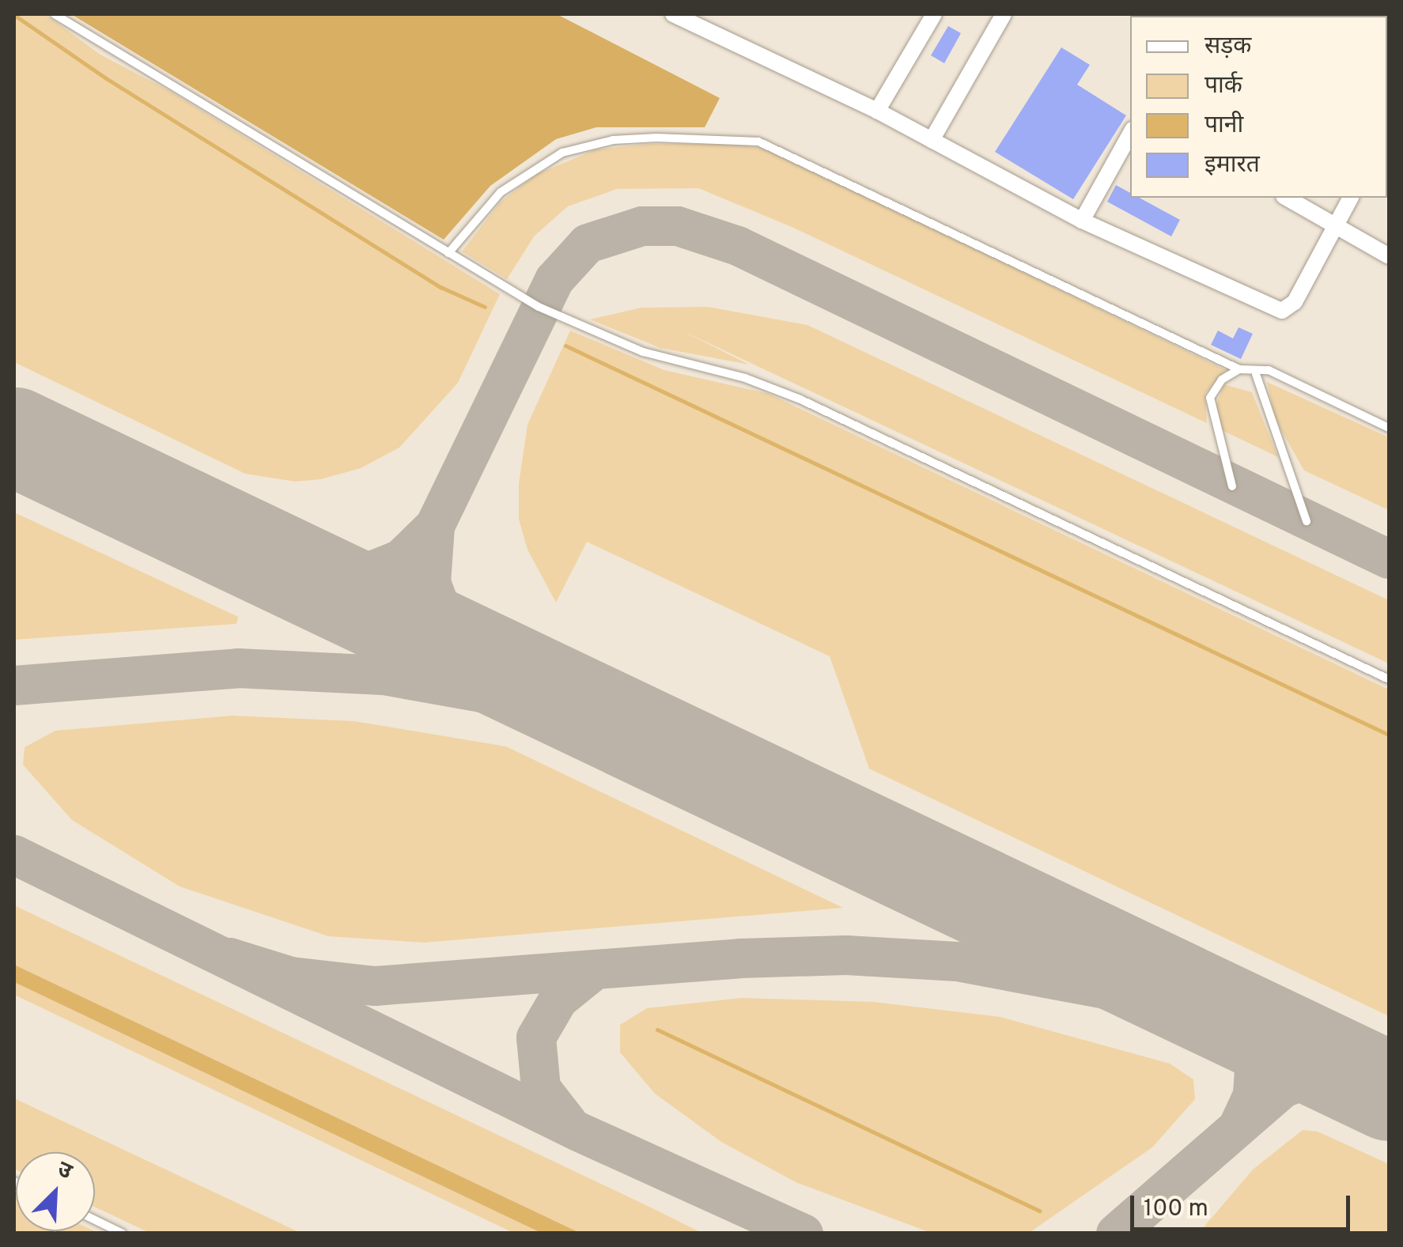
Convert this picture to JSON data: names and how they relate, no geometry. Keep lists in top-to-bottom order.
{
  "legend": [
    "सड़क",
    "पार्क",
    "पानी",
    "इमारत"
  ],
  "scale_bar": "100 m",
  "north": "top right"
}
